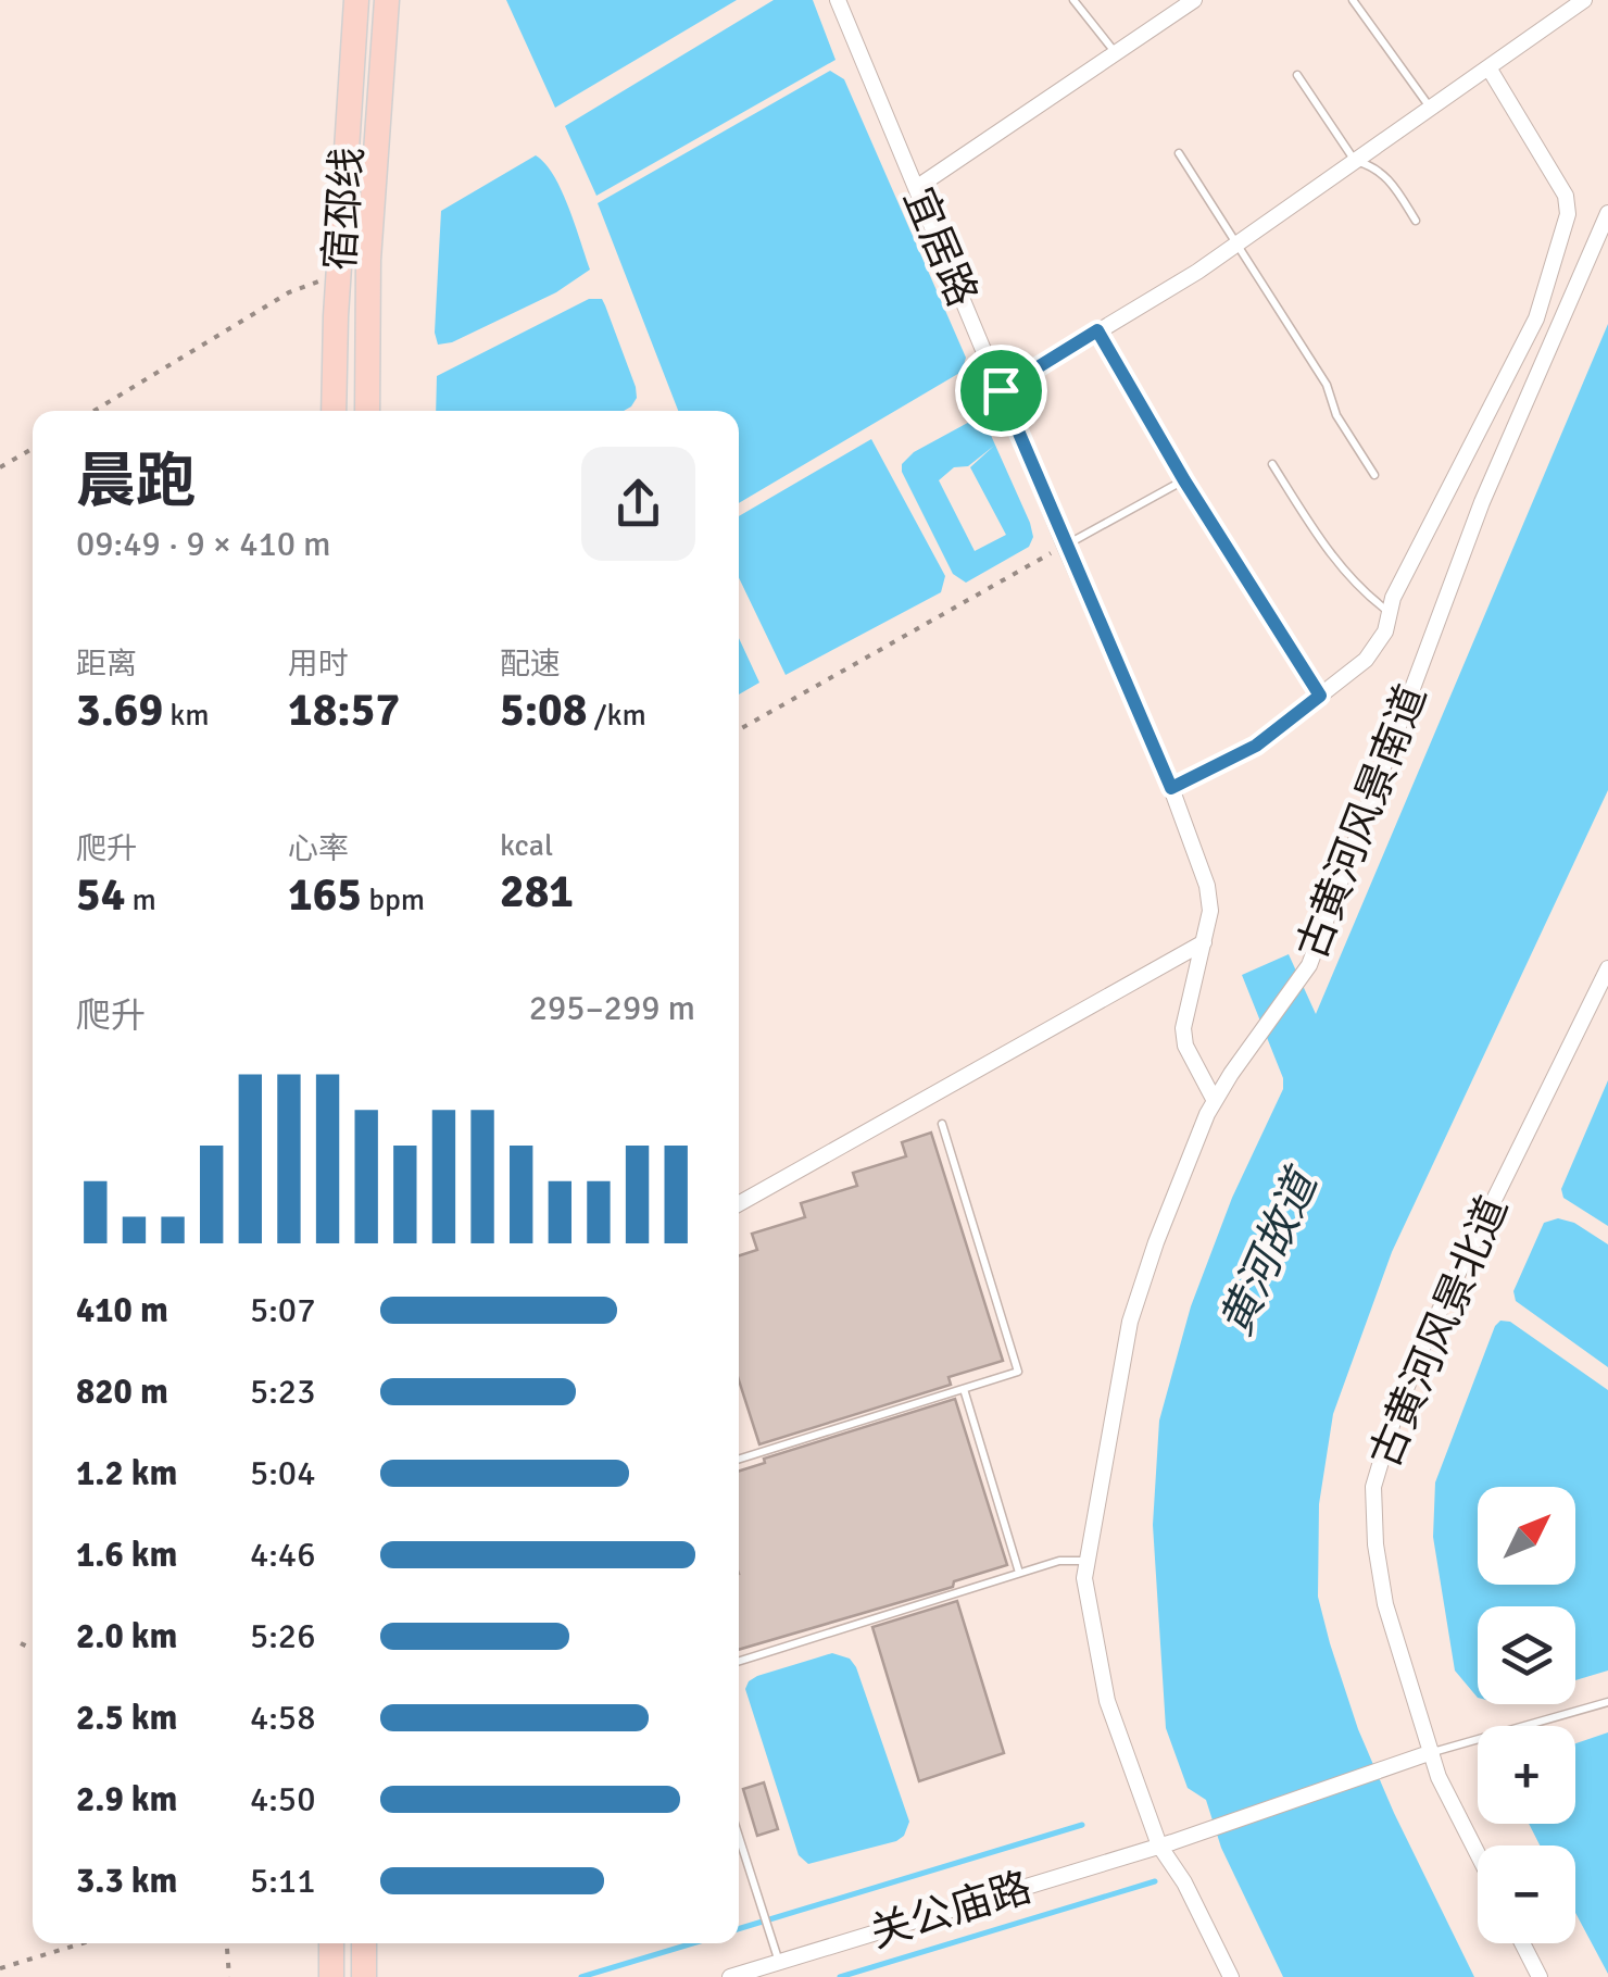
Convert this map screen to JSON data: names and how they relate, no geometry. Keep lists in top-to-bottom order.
{
  "streets": {
    "main road": ["宿邳线"],
    "street": [
      "宜居路",
      "古黄河风景南道",
      "古黄河风景北道",
      "关公庙路"
    ]
  },
  "crossings": [
    ["宜居路", "古黄河风景南道"],
    ["古黄河风景南道", "关公庙路"],
    ["古黄河风景北道", "关公庙路"]
  ],
  "water": ["黄河故道"],
  "north": "top right",
  "page": {
    "heading": ["晨跑", "09:49 · 9 × 410 m"],
    "stats": [
      ["距离", "3.69 km"],
      ["用时", "18:57"],
      ["配速", "5:08 /km"],
      ["爬升", "54 m"],
      ["心率", "165 bpm"],
      ["kcal", "281"]
    ],
    "chart": ["爬升", "295–299 m"],
    "list": [
      {
        "name": "410 m",
        "note": "5:07"
      },
      {
        "name": "820 m",
        "note": "5:23"
      },
      {
        "name": "1.2 km",
        "note": "5:04"
      },
      {
        "name": "1.6 km",
        "note": "4:46"
      },
      {
        "name": "2.0 km",
        "note": "5:26"
      },
      {
        "name": "2.5 km",
        "note": "4:58"
      },
      {
        "name": "2.9 km",
        "note": "4:50"
      },
      {
        "name": "3.3 km",
        "note": "5:11"
      }
    ],
    "map_buttons": ["+", "−"]
  }
}
